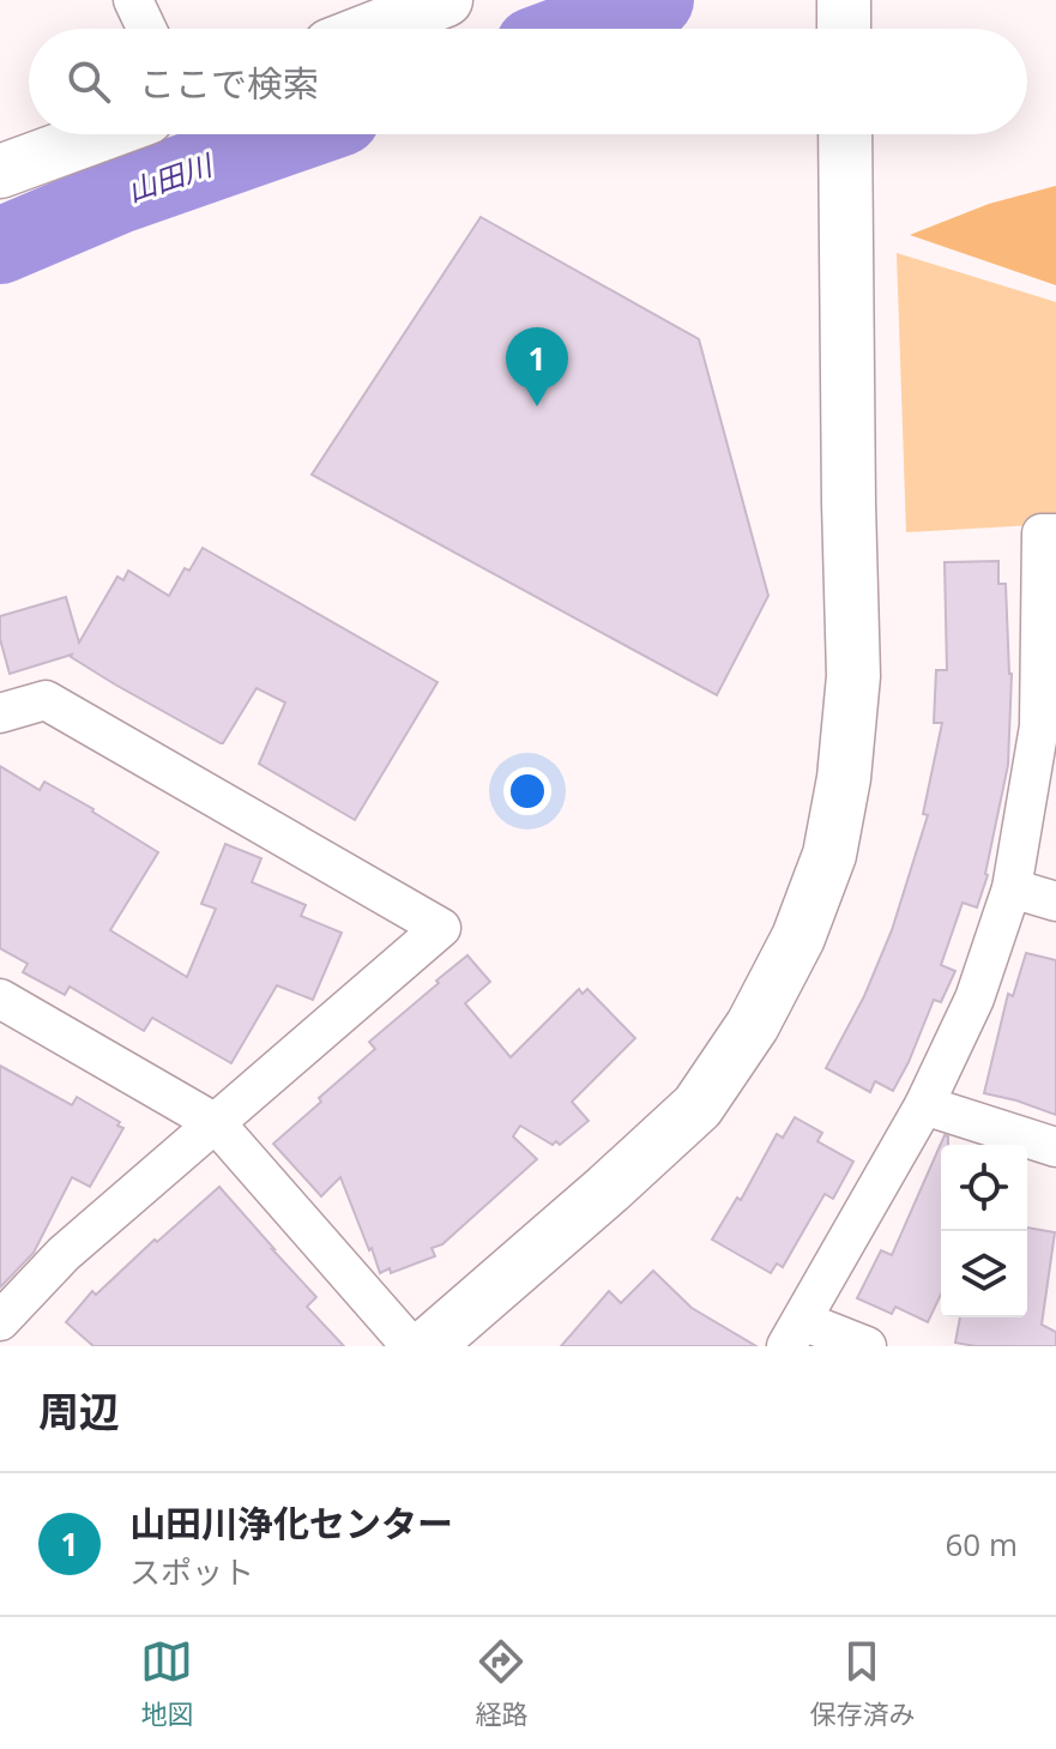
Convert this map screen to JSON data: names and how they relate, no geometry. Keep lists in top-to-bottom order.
{
  "water": ["山田川"],
  "page": {
    "search": "ここで検索",
    "pins": "1",
    "heading": "周辺",
    "list": [
      {
        "mark": "1",
        "name": "山田川浄化センター",
        "note": "スポット",
        "value": "60 m"
      }
    ],
    "nav": ["地図", "経路", "保存済み"]
  }
}
